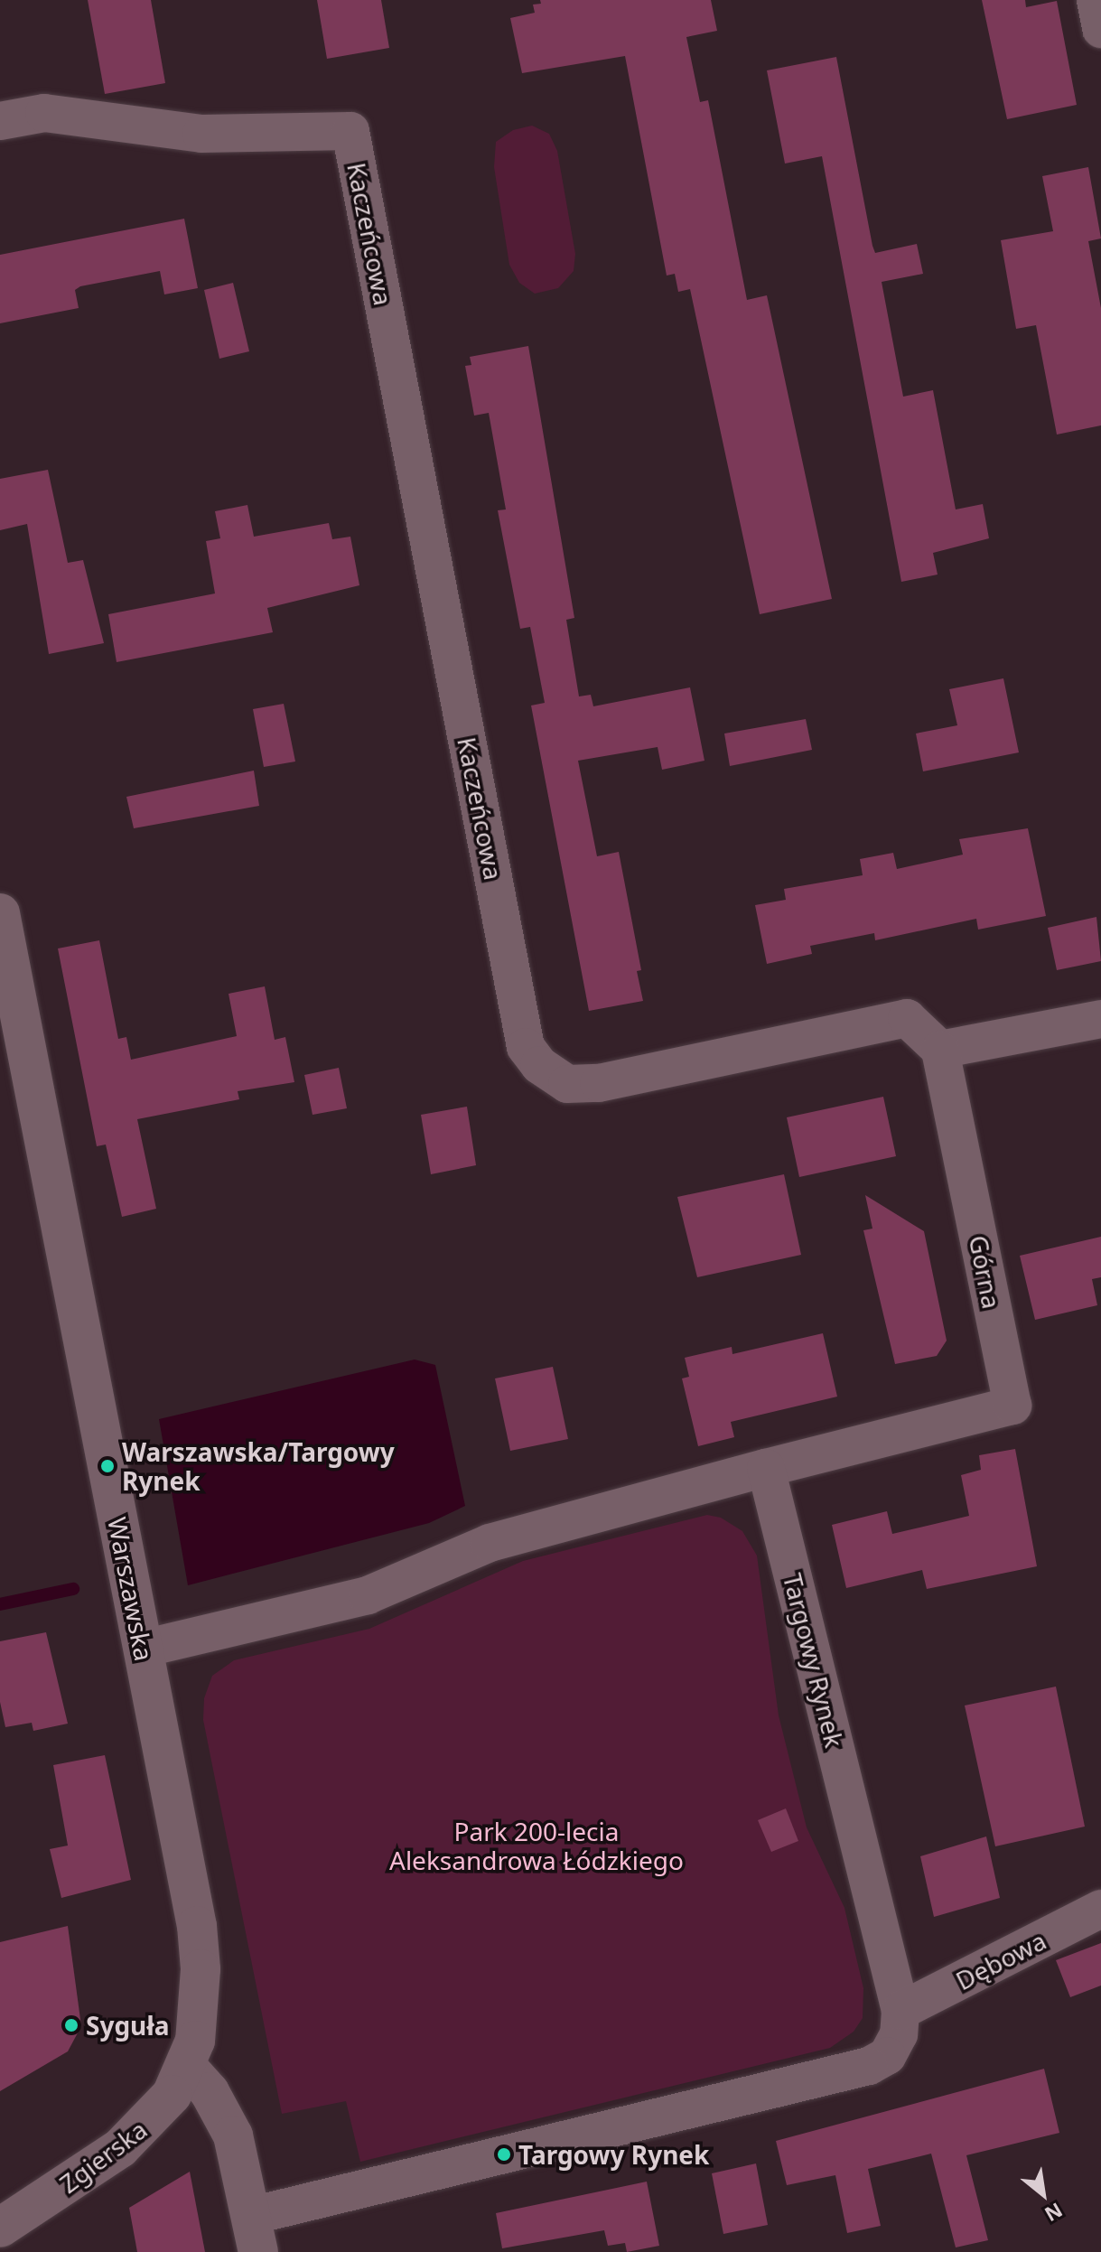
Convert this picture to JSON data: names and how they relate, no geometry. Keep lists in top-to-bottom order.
{
  "streets": {
    "main road": ["Warszawska", "Zgierska"],
    "street": [
      "Kaczeńcowa",
      "Górna",
      "Targowy Rynek",
      "Dębowa"
    ]
  },
  "crossings": [
    ["Kaczeńcowa", "Górna"],
    ["Górna", "Targowy Rynek"],
    ["Warszawska", "Zgierska"],
    ["Targowy Rynek", "Dębowa"]
  ],
  "parks": ["Park 200-lecia Aleksandrowa Łódzkiego"],
  "places": ["Warszawska/Targowy Rynek", "Syguła", "Targowy Rynek"],
  "north": "bottom right"
}
